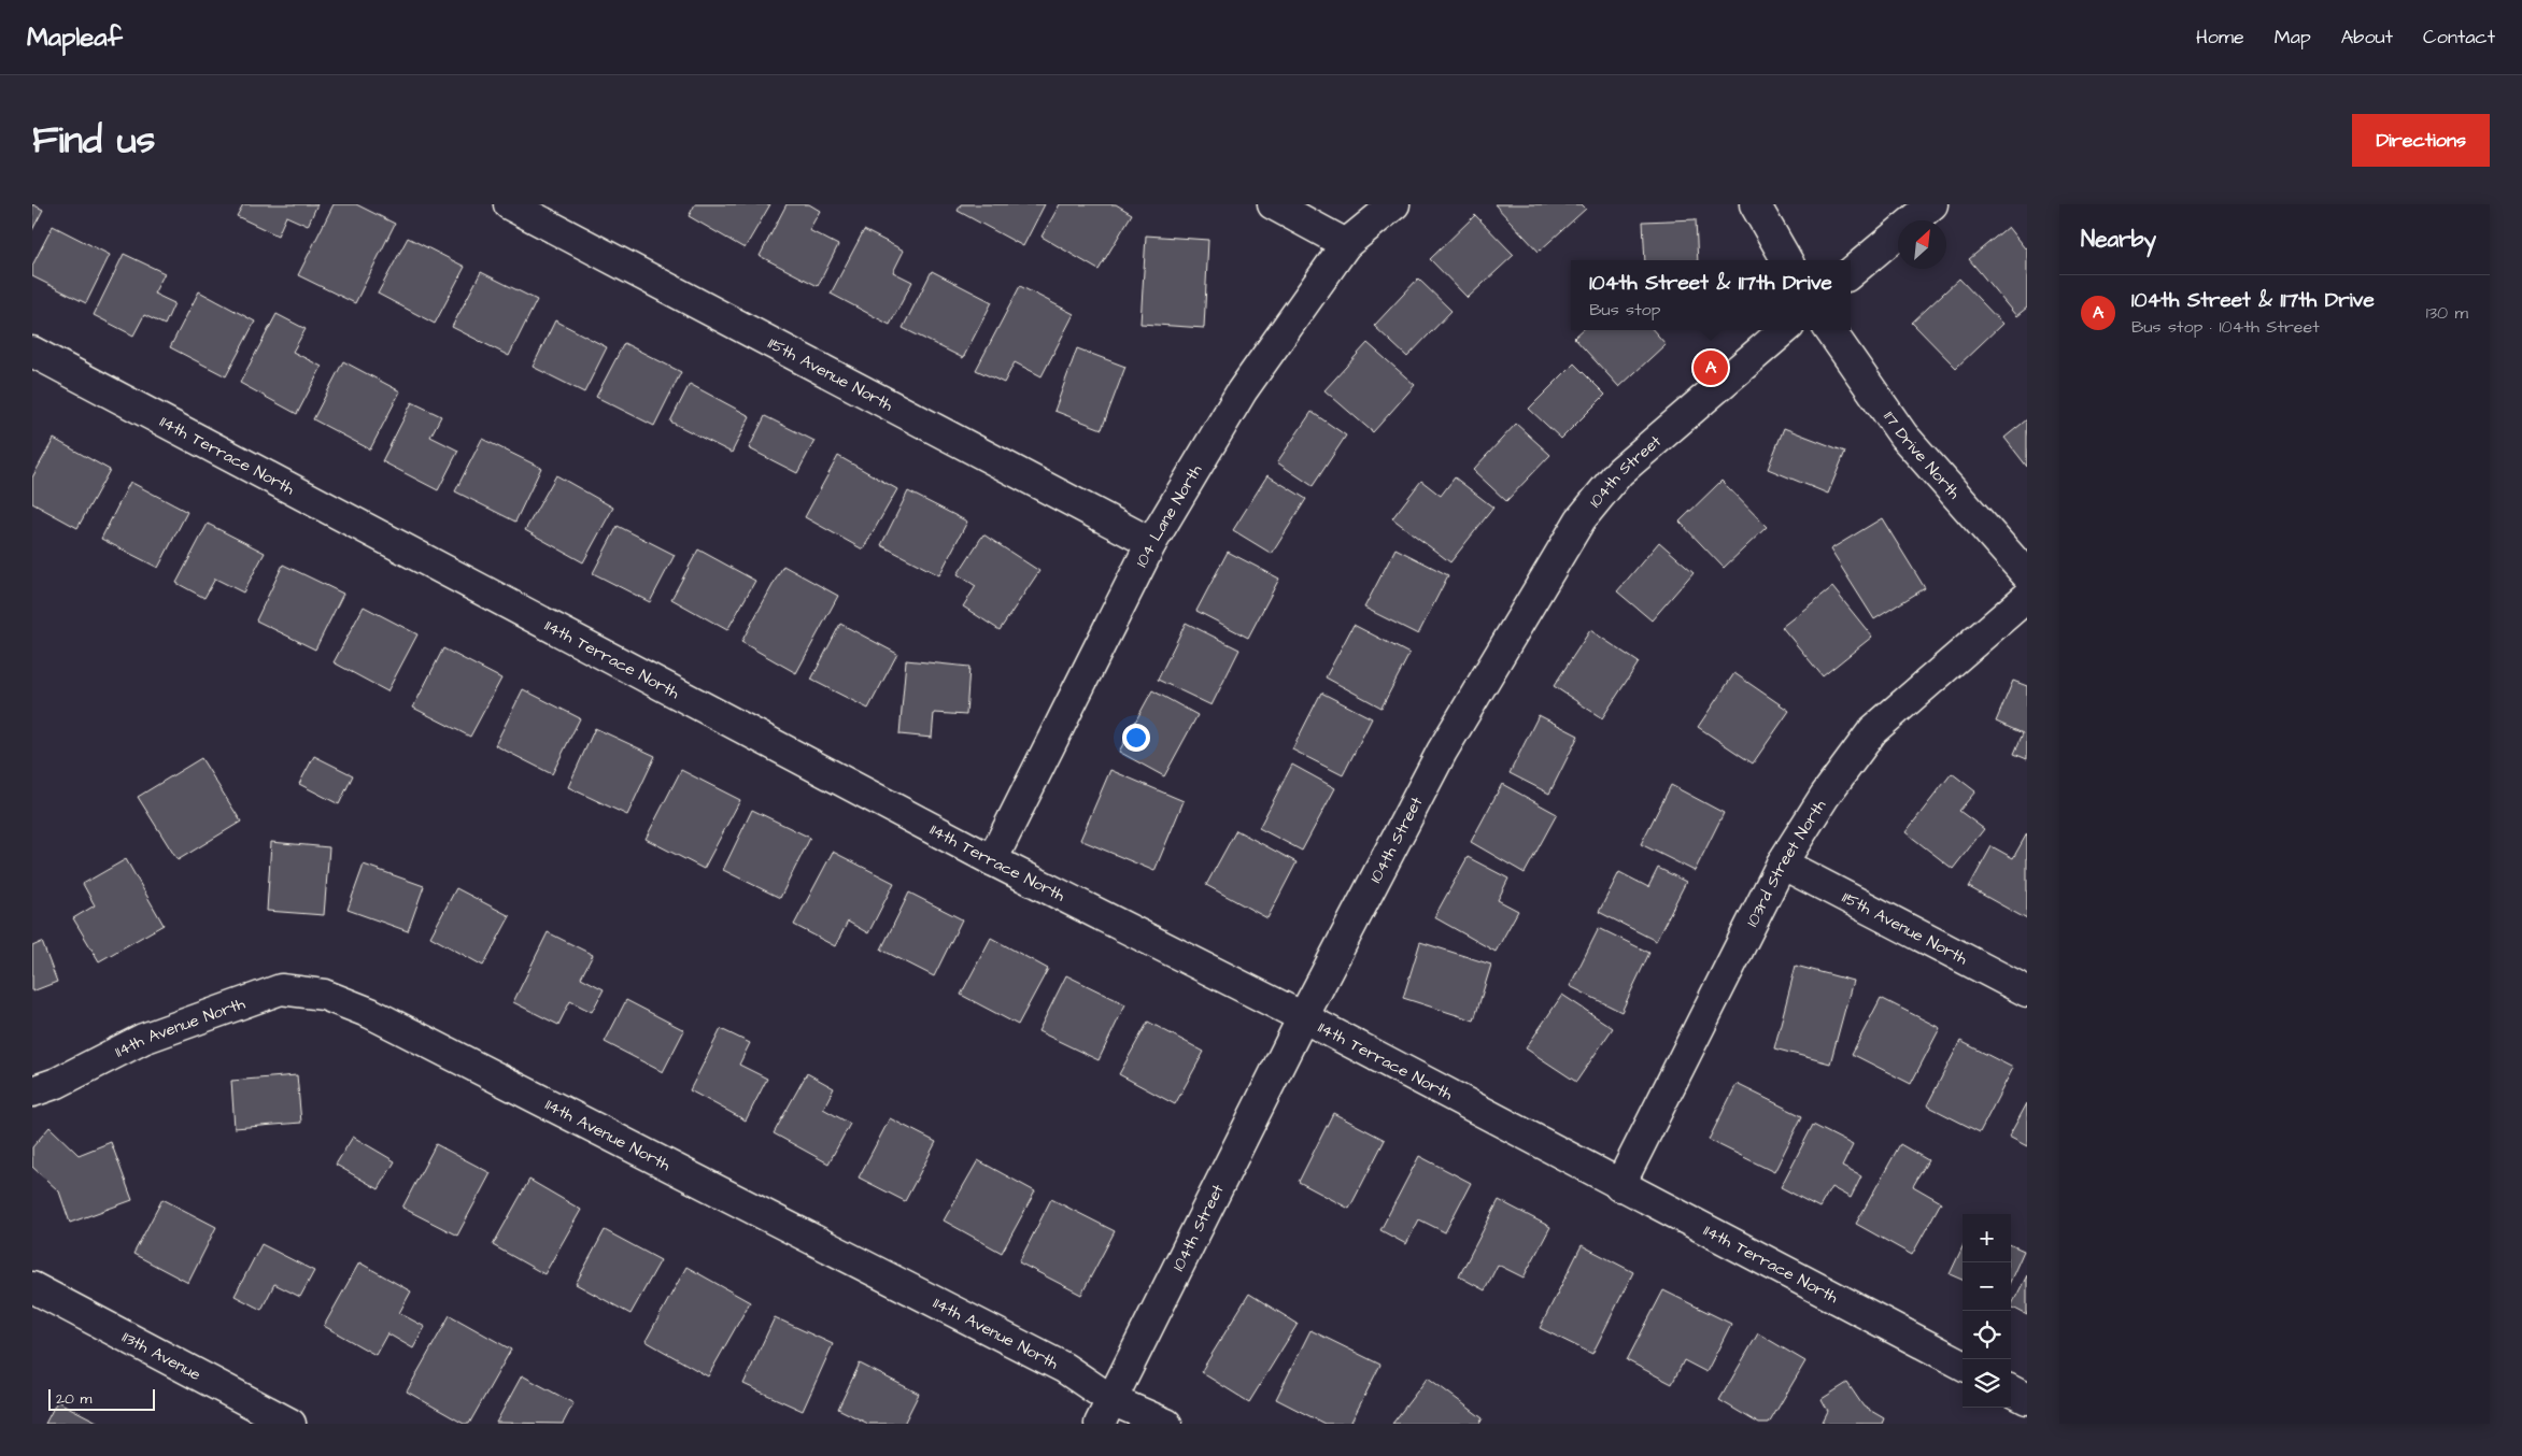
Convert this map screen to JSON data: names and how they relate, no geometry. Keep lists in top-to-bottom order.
{
  "streets": {
    "street": [
      "115th Avenue North",
      "117 Drive North",
      "114th Terrace North",
      "104th Street",
      "104 Lane North",
      "103rd Street North",
      "114th Avenue North",
      "113th Avenue"
    ]
  },
  "crossings": [
    ["115th Avenue North", "104 Lane North"],
    ["115th Avenue North", "103rd Street North"],
    ["114th Terrace North", "104th Street"],
    ["114th Terrace North", "104 Lane North"],
    ["114th Terrace North", "103rd Street North"],
    ["104th Street", "114th Avenue North"]
  ],
  "scale_bar": "20 m",
  "north": "top right",
  "page": {
    "header": "Mapleaf",
    "nav": [
      "Home",
      "Map",
      "About",
      "Contact"
    ],
    "title": "Find us",
    "buttons": "Directions",
    "heading": "Nearby",
    "popup": ["104th Street & 117th Drive", "Bus stop"],
    "list": [
      {
        "mark": "A",
        "name": "104th Street & 117th Drive",
        "note": "Bus stop · 104th Street",
        "value": "130 m"
      }
    ],
    "pins": "A",
    "map_buttons": ["+", "−"],
    "scale": "20 m"
  }
}
